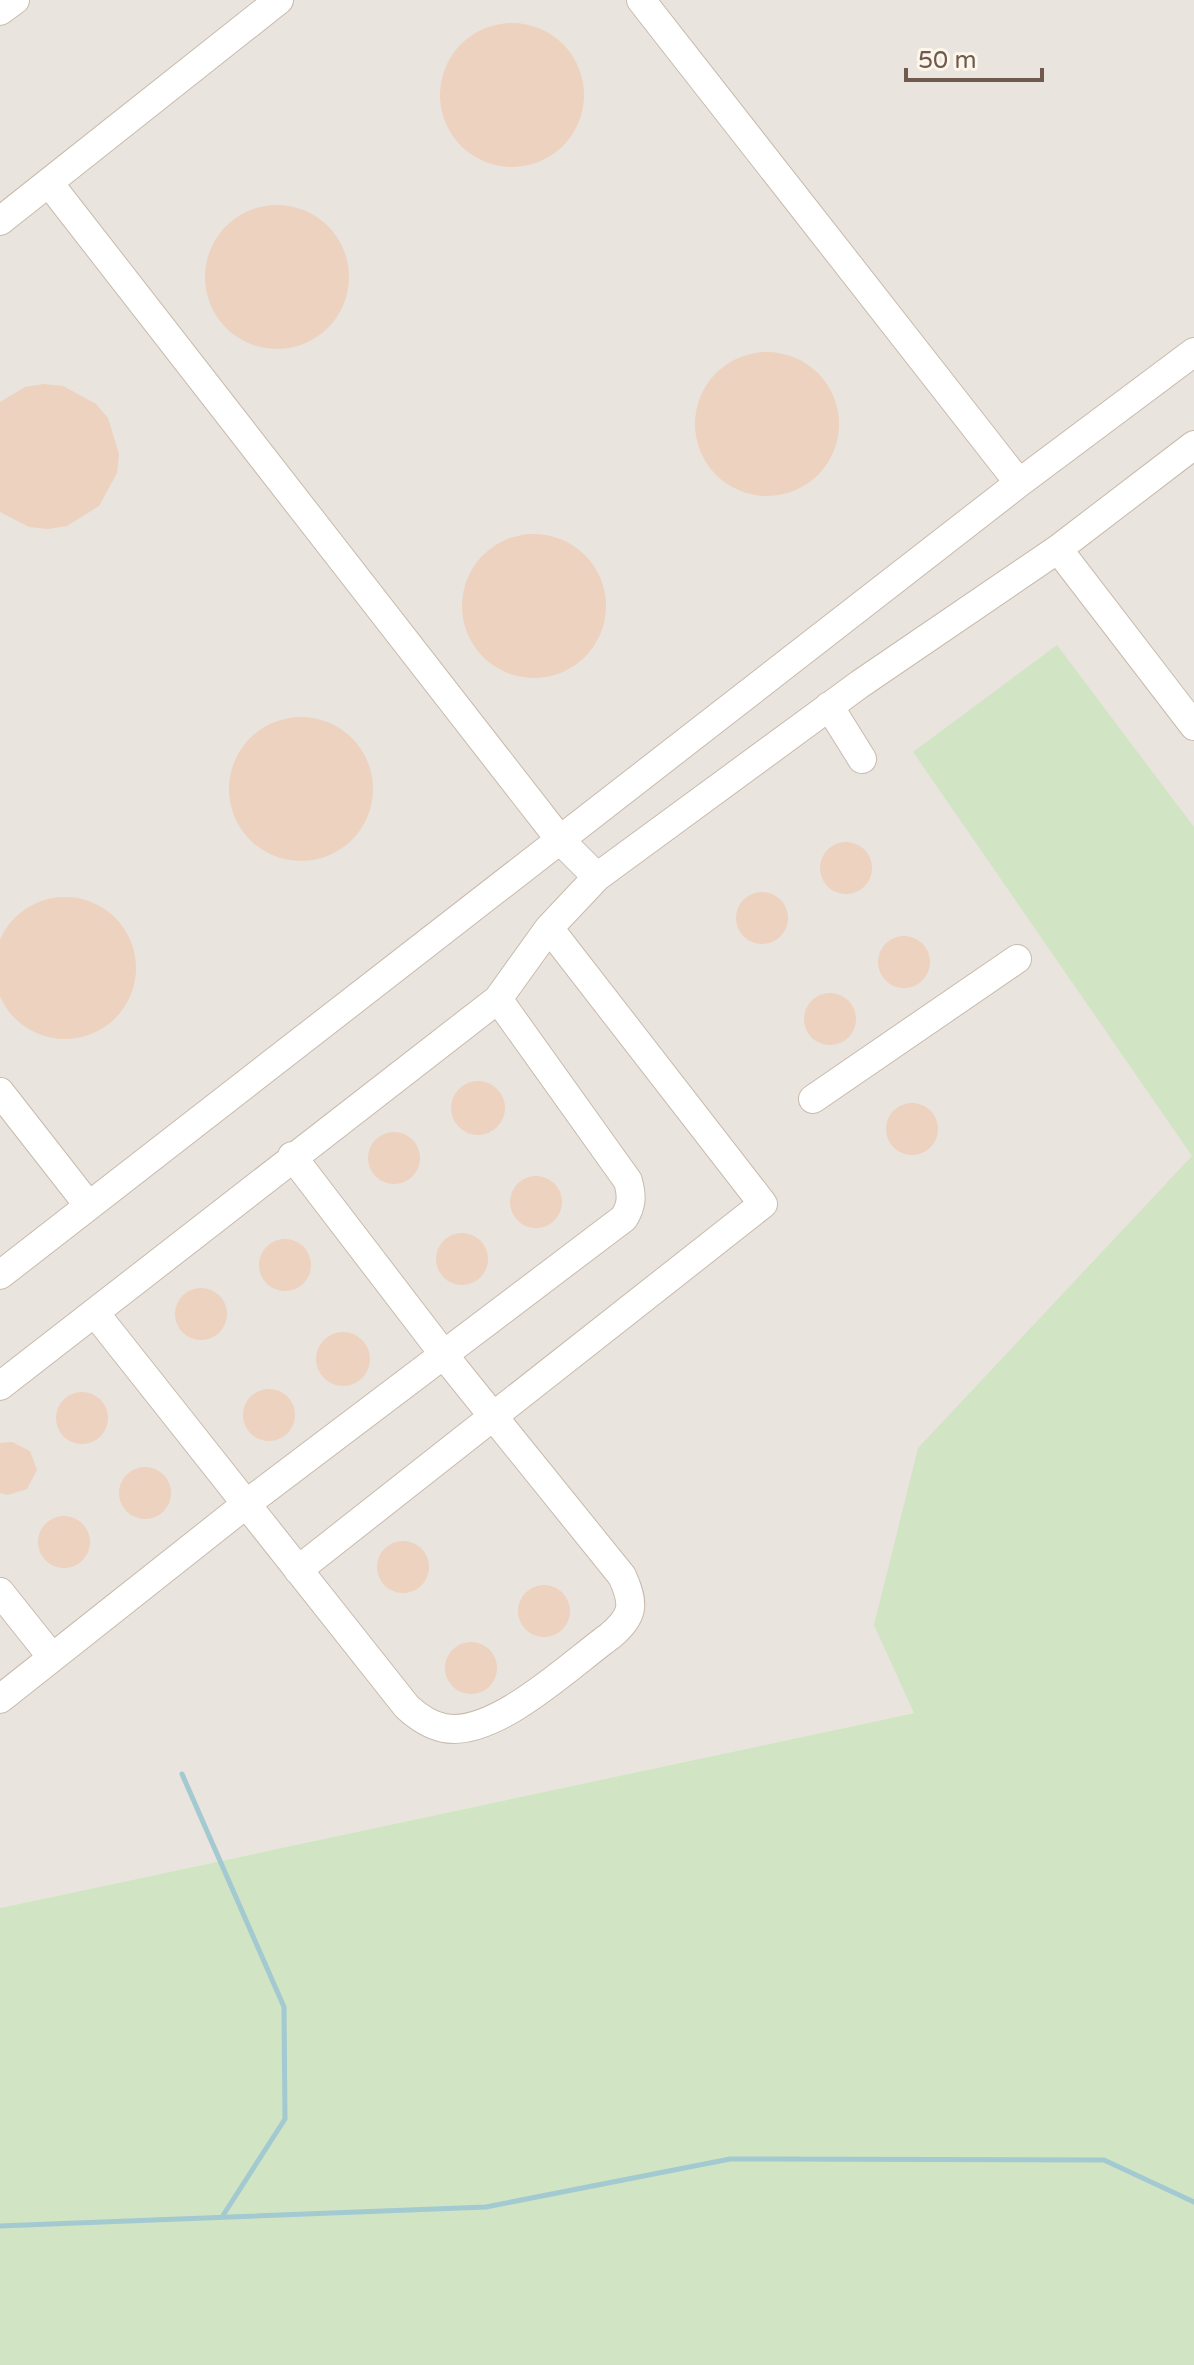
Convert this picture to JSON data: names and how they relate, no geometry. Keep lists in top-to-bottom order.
{
  "scale_bar": "50 m"
}
